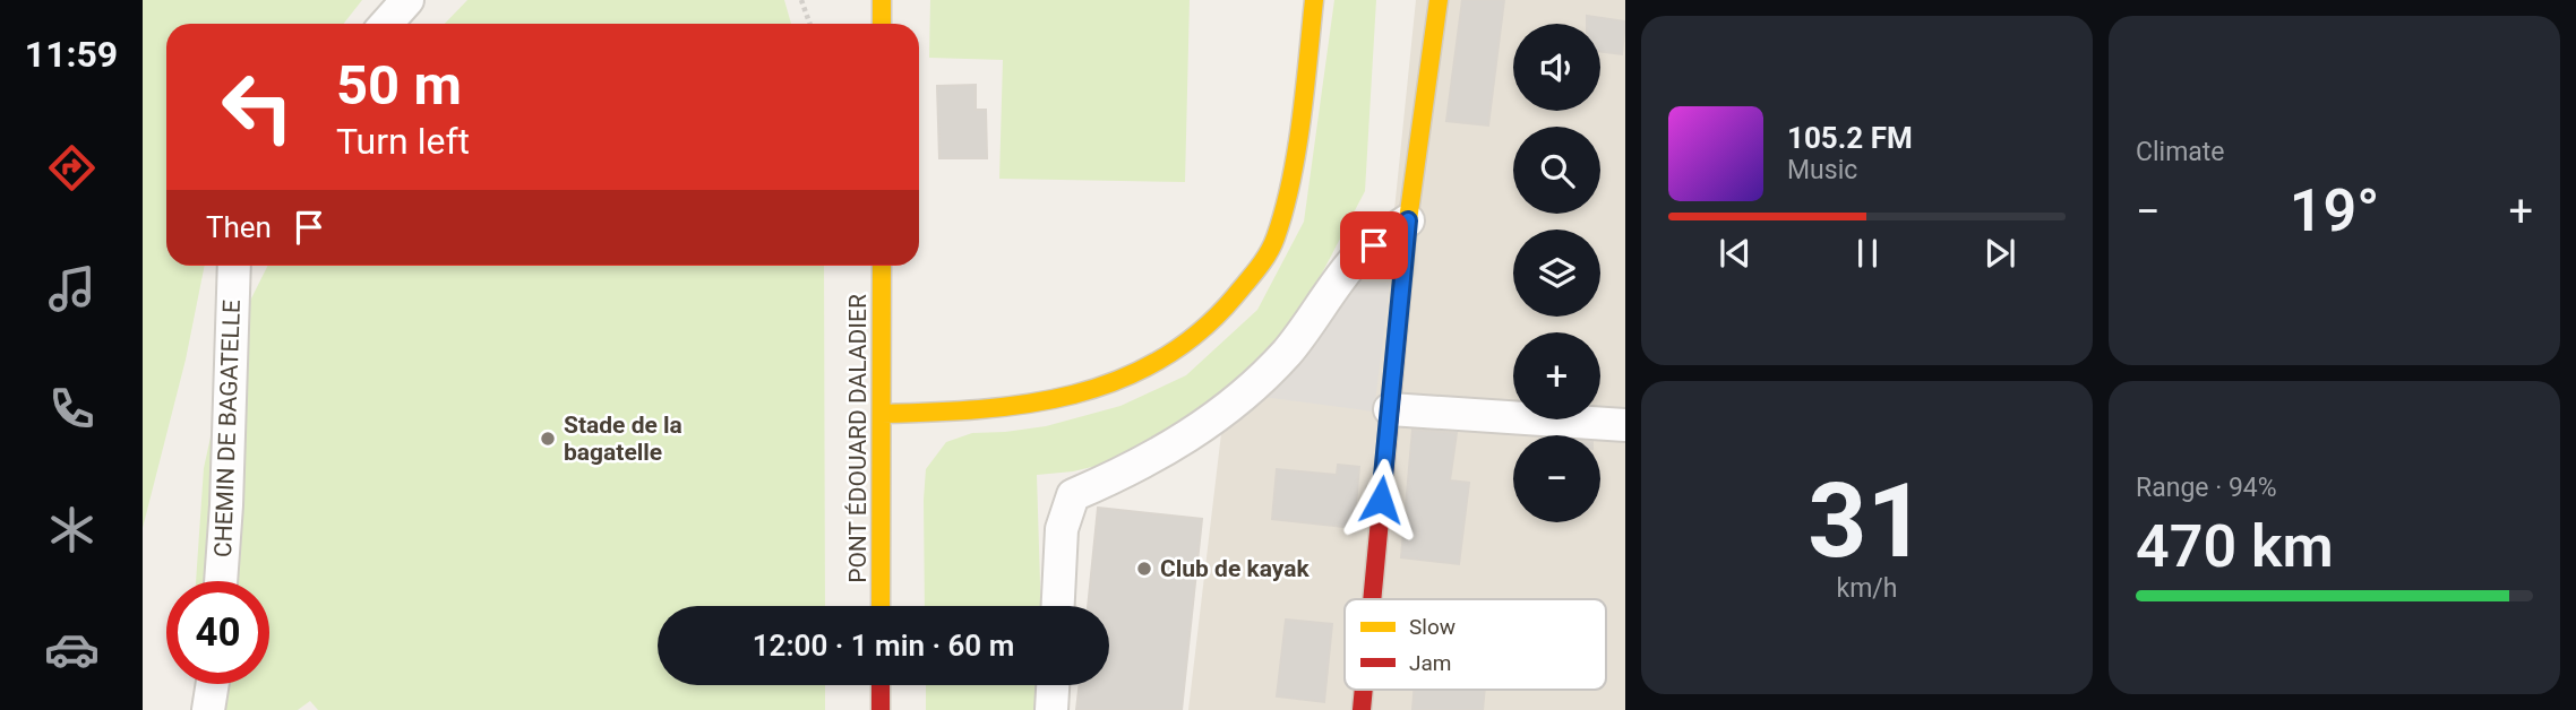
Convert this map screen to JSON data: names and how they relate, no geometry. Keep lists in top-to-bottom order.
{
  "streets": {
    "street": ["CHEMIN DE BAGATELLE", "PONT ÉDOUARD DALADIER"]
  },
  "places": ["Stade de la bagatelle", "Club de kayak"],
  "legend": ["Slow", "Jam"],
  "page": {
    "tabs": "11:59",
    "tile": [
      "Climate",
      ["31", "km/h"],
      ["Range · 94%", "470 km"]
    ],
    "map_buttons": ["+", "−"],
    "turn": ["50 m", "Turn left"],
    "song": ["105.2 FM", "Music"],
    "heat": ["−", "19°", "+"],
    "then": "Then",
    "limit": "40",
    "trip": "12:00 · 1 min · 60 m"
  }
}
